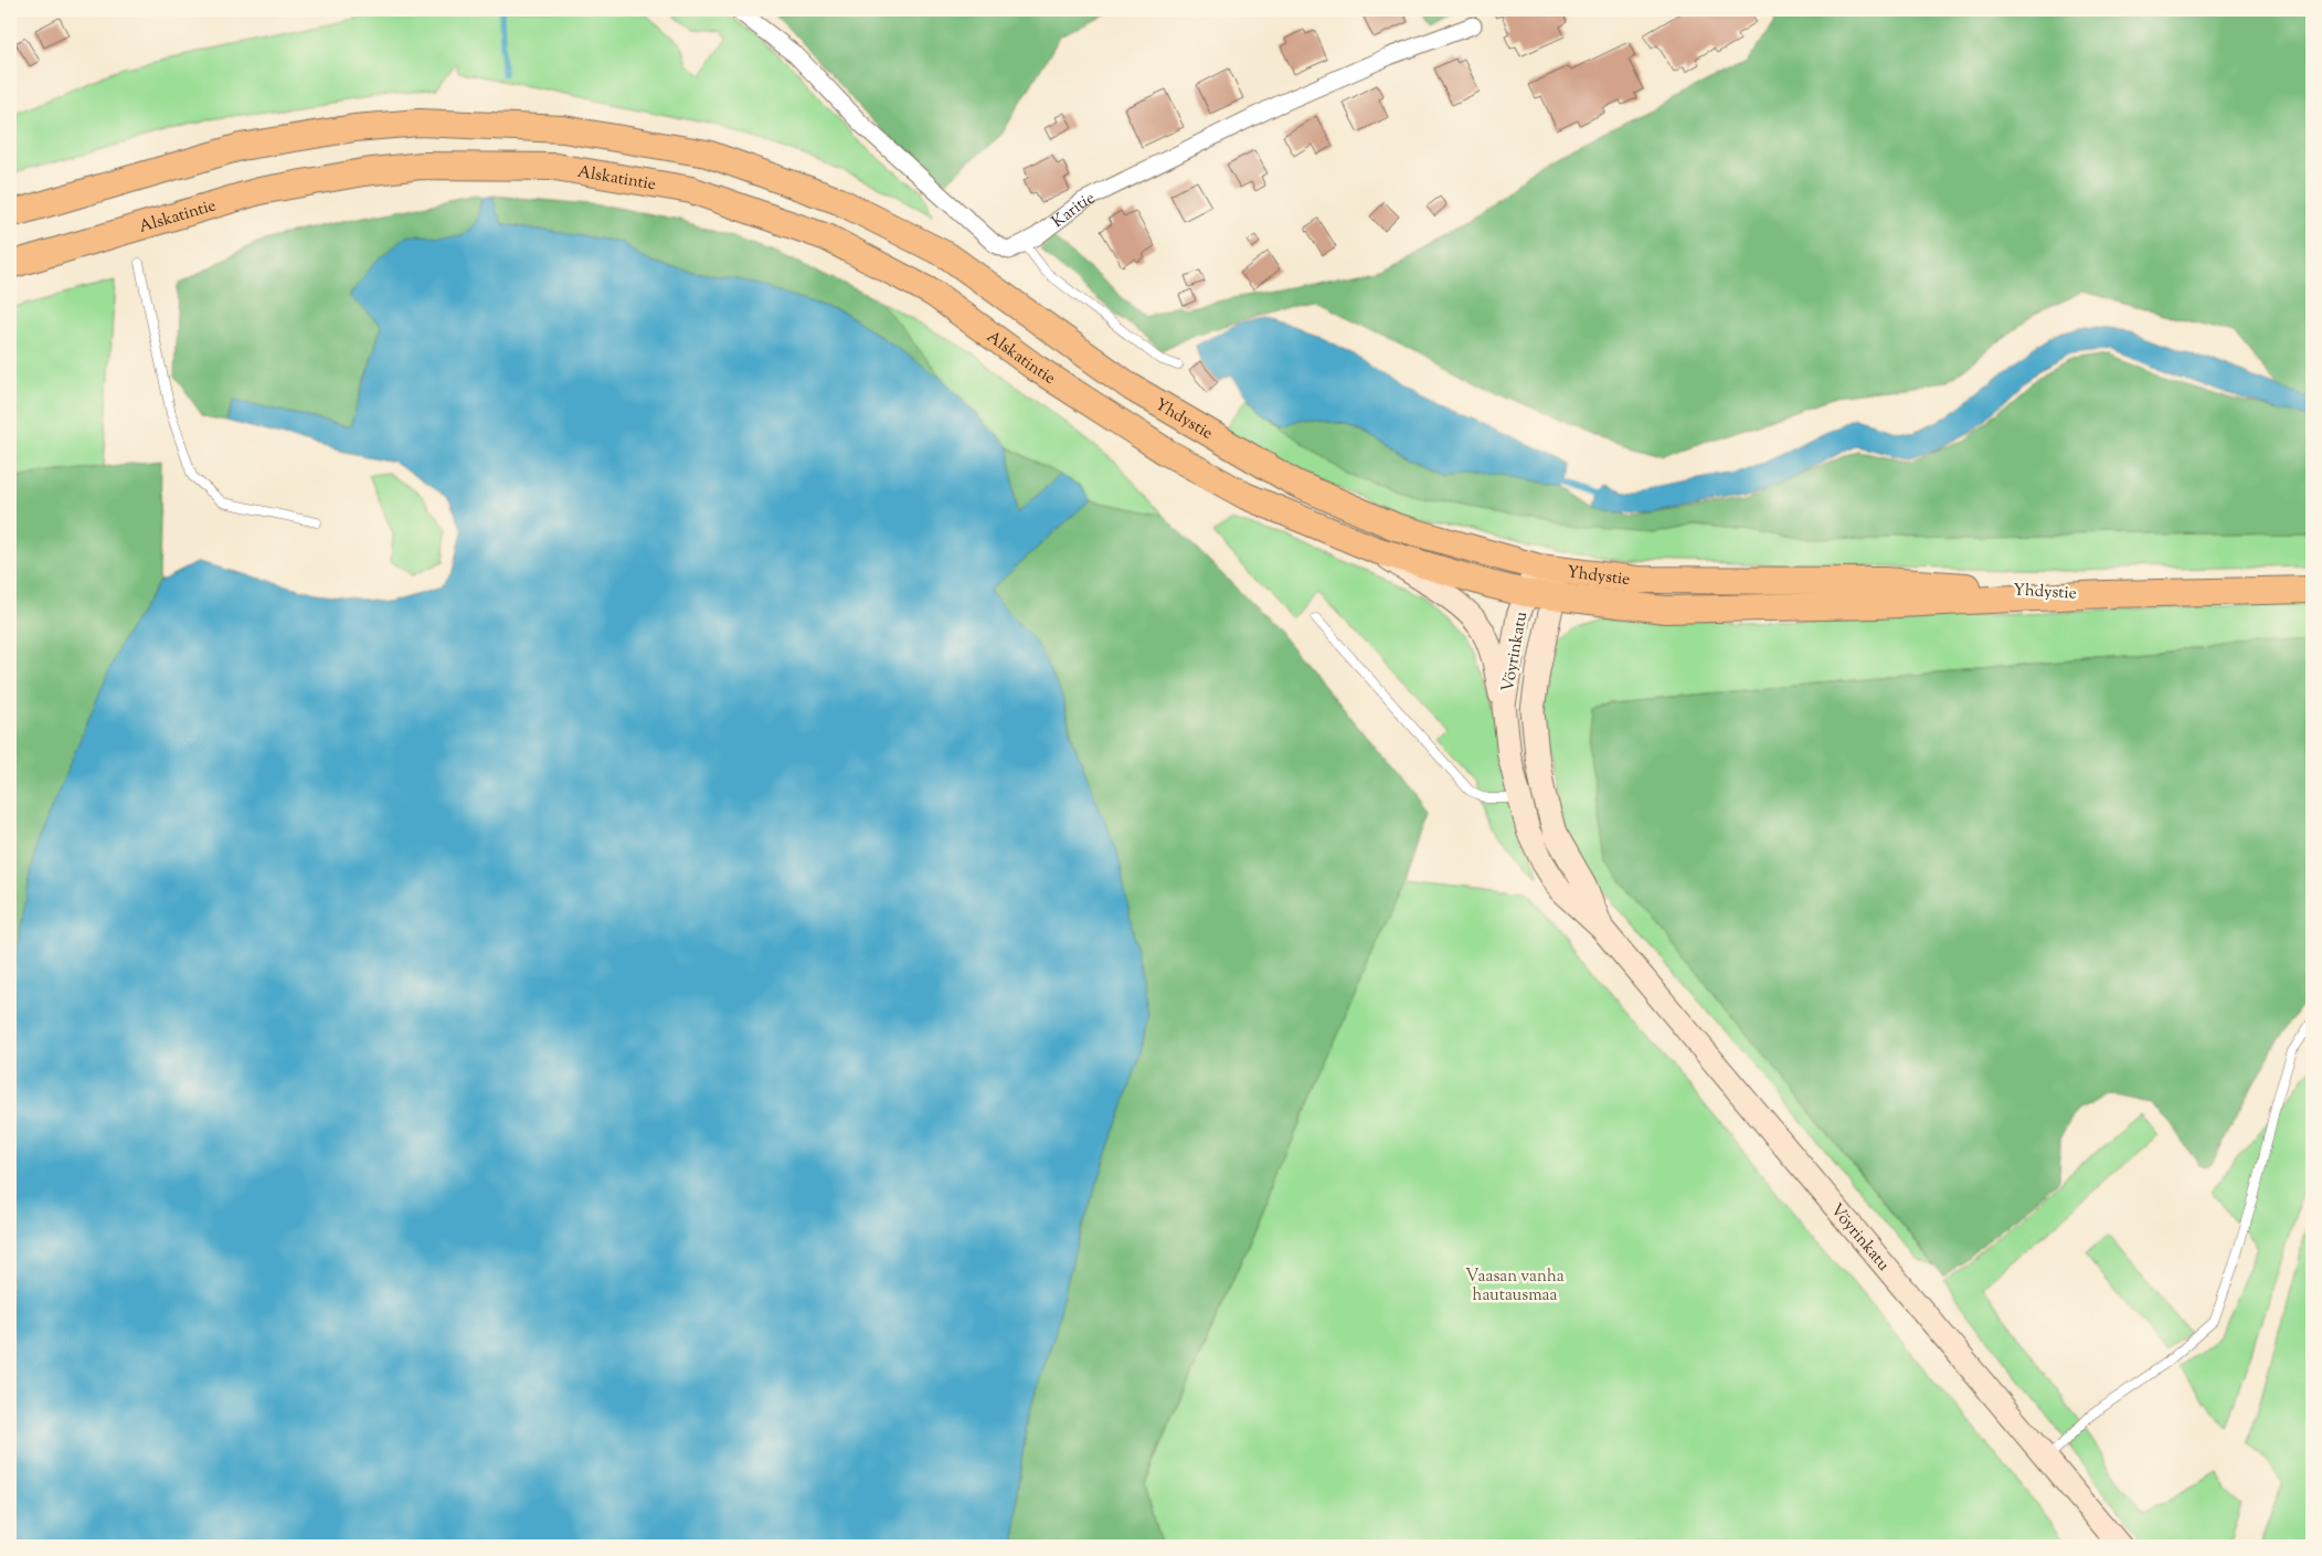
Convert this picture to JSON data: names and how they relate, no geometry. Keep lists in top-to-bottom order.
{
  "streets": {
    "main road": ["Alskatintie", "Yhdystie", "Vöyrinkatu"],
    "street": ["Karitie"]
  },
  "crossings": [
    ["Alskatintie", "Yhdystie"],
    ["Yhdystie", "Vöyrinkatu"]
  ],
  "parks": ["Vaasan vanha hautausmaa"]
}
